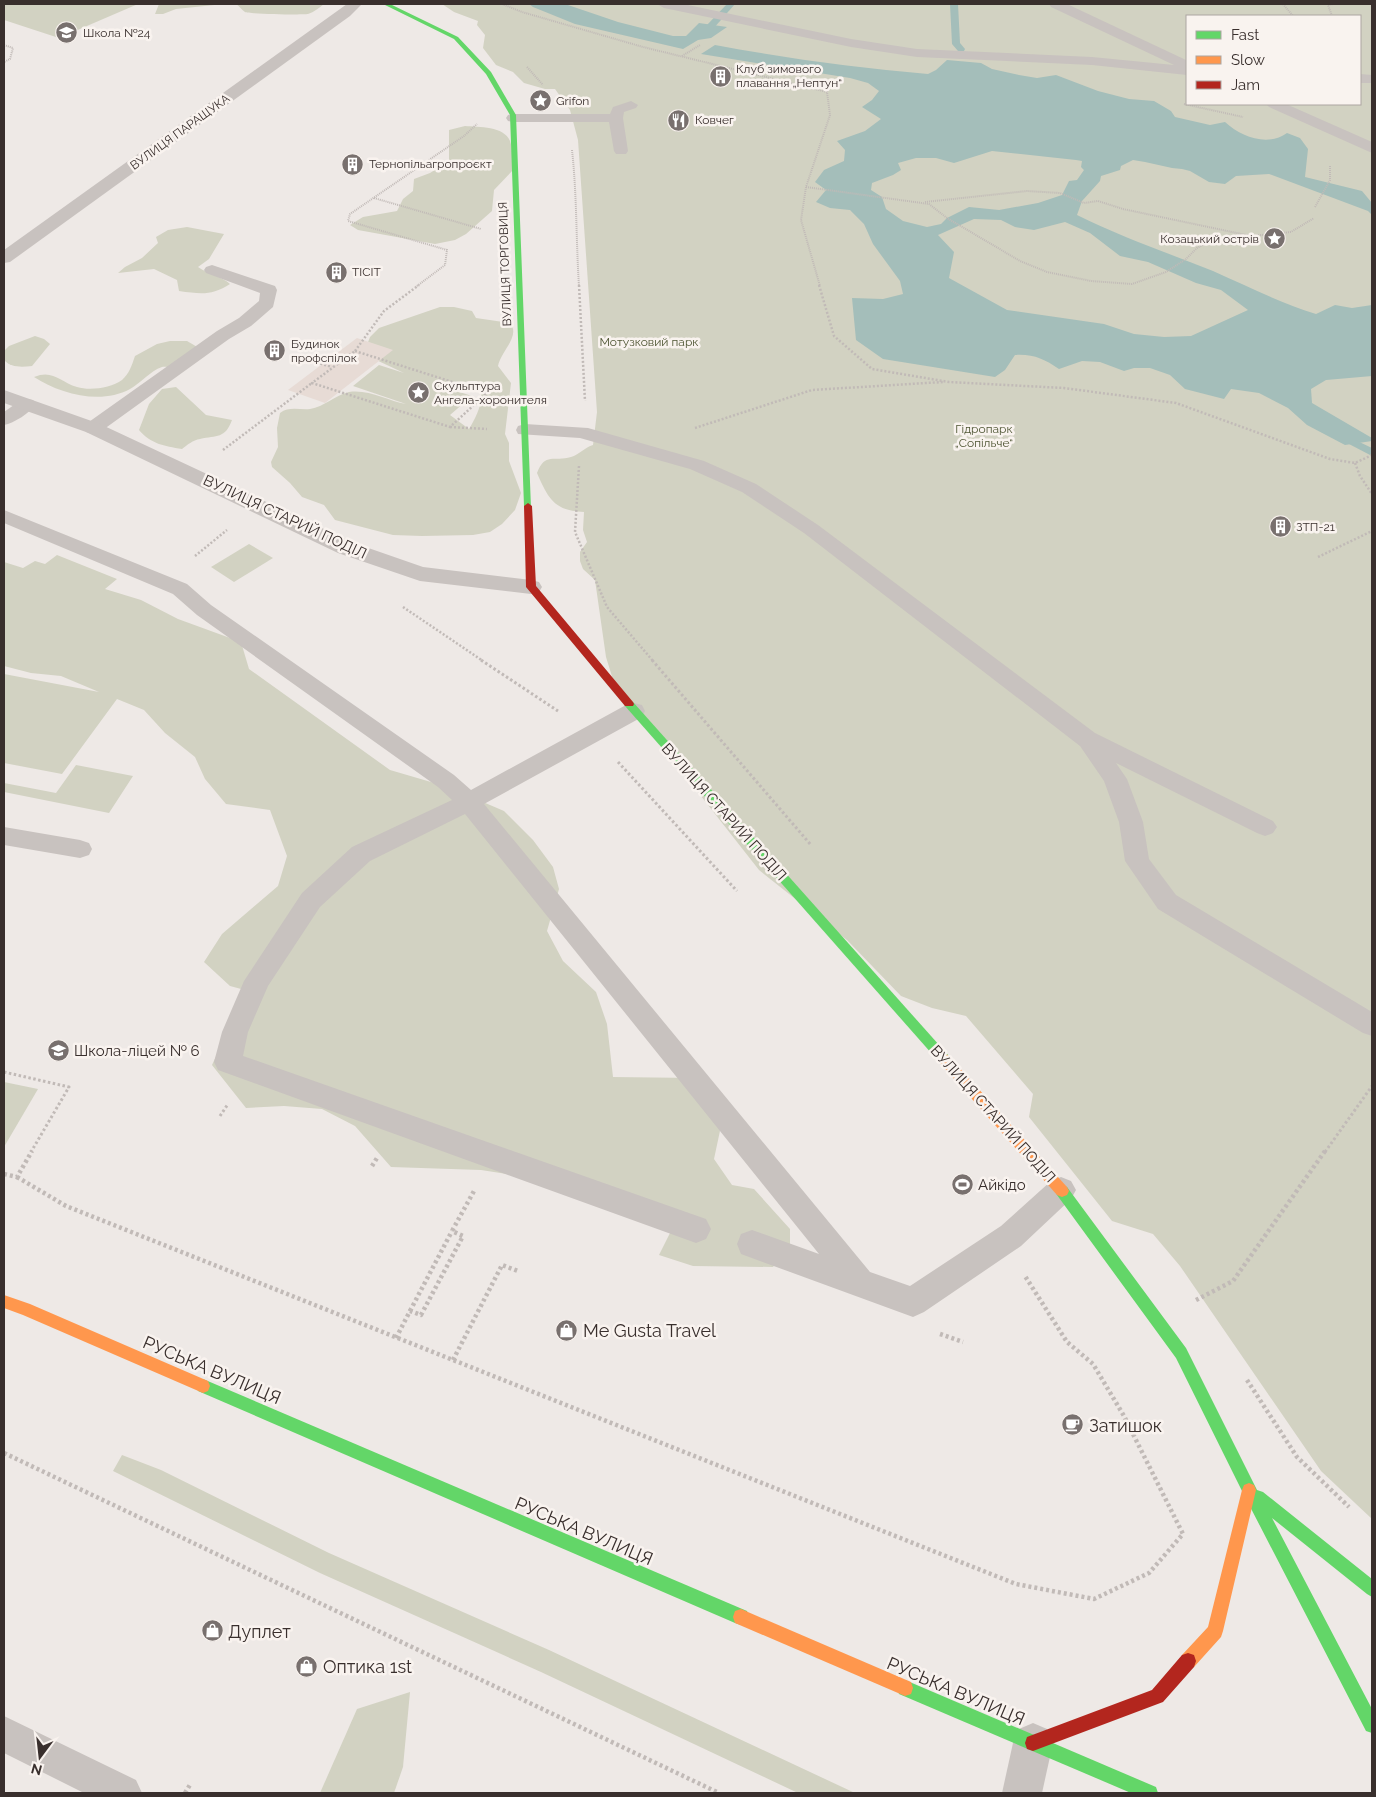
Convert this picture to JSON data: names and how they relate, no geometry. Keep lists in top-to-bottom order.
{
  "streets": {
    "main road": ["ВУЛИЦЯ ТОРГОВИЦЯ", "ВУЛИЦЯ СТАРИЙ ПОДІЛ", "РУСЬКА ВУЛИЦЯ"],
    "street": ["ВУЛИЦЯ ПАРАЩУКА"]
  },
  "crossings": [
    ["ВУЛИЦЯ ТОРГОВИЦЯ", "ВУЛИЦЯ СТАРИЙ ПОДІЛ"]
  ],
  "parks": ["Мотузковий парк", "Гідропарк „Сопільче“"],
  "places": {
    "school or university": ["Школа №24", "Школа-ліцей № 6"],
    "building": [
      "Клуб зимового плавання „Нептун“",
      "Тернопільагропроєкт",
      "ТІСІТ",
      "Будинок профспілок",
      "ЗТП-21"
    ],
    "place": ["Grifon", "Козацький острів", "Скульптура Ангела-хоронителя"],
    "restaurant": ["Ковчег"],
    "sports": ["Айкідо"],
    "shop": ["Me Gusta Travel", "Дуплет", "Оптика 1st"],
    "cafe": ["Затишок"]
  },
  "legend": ["Fast", "Slow", "Jam"],
  "north": "bottom"
}
